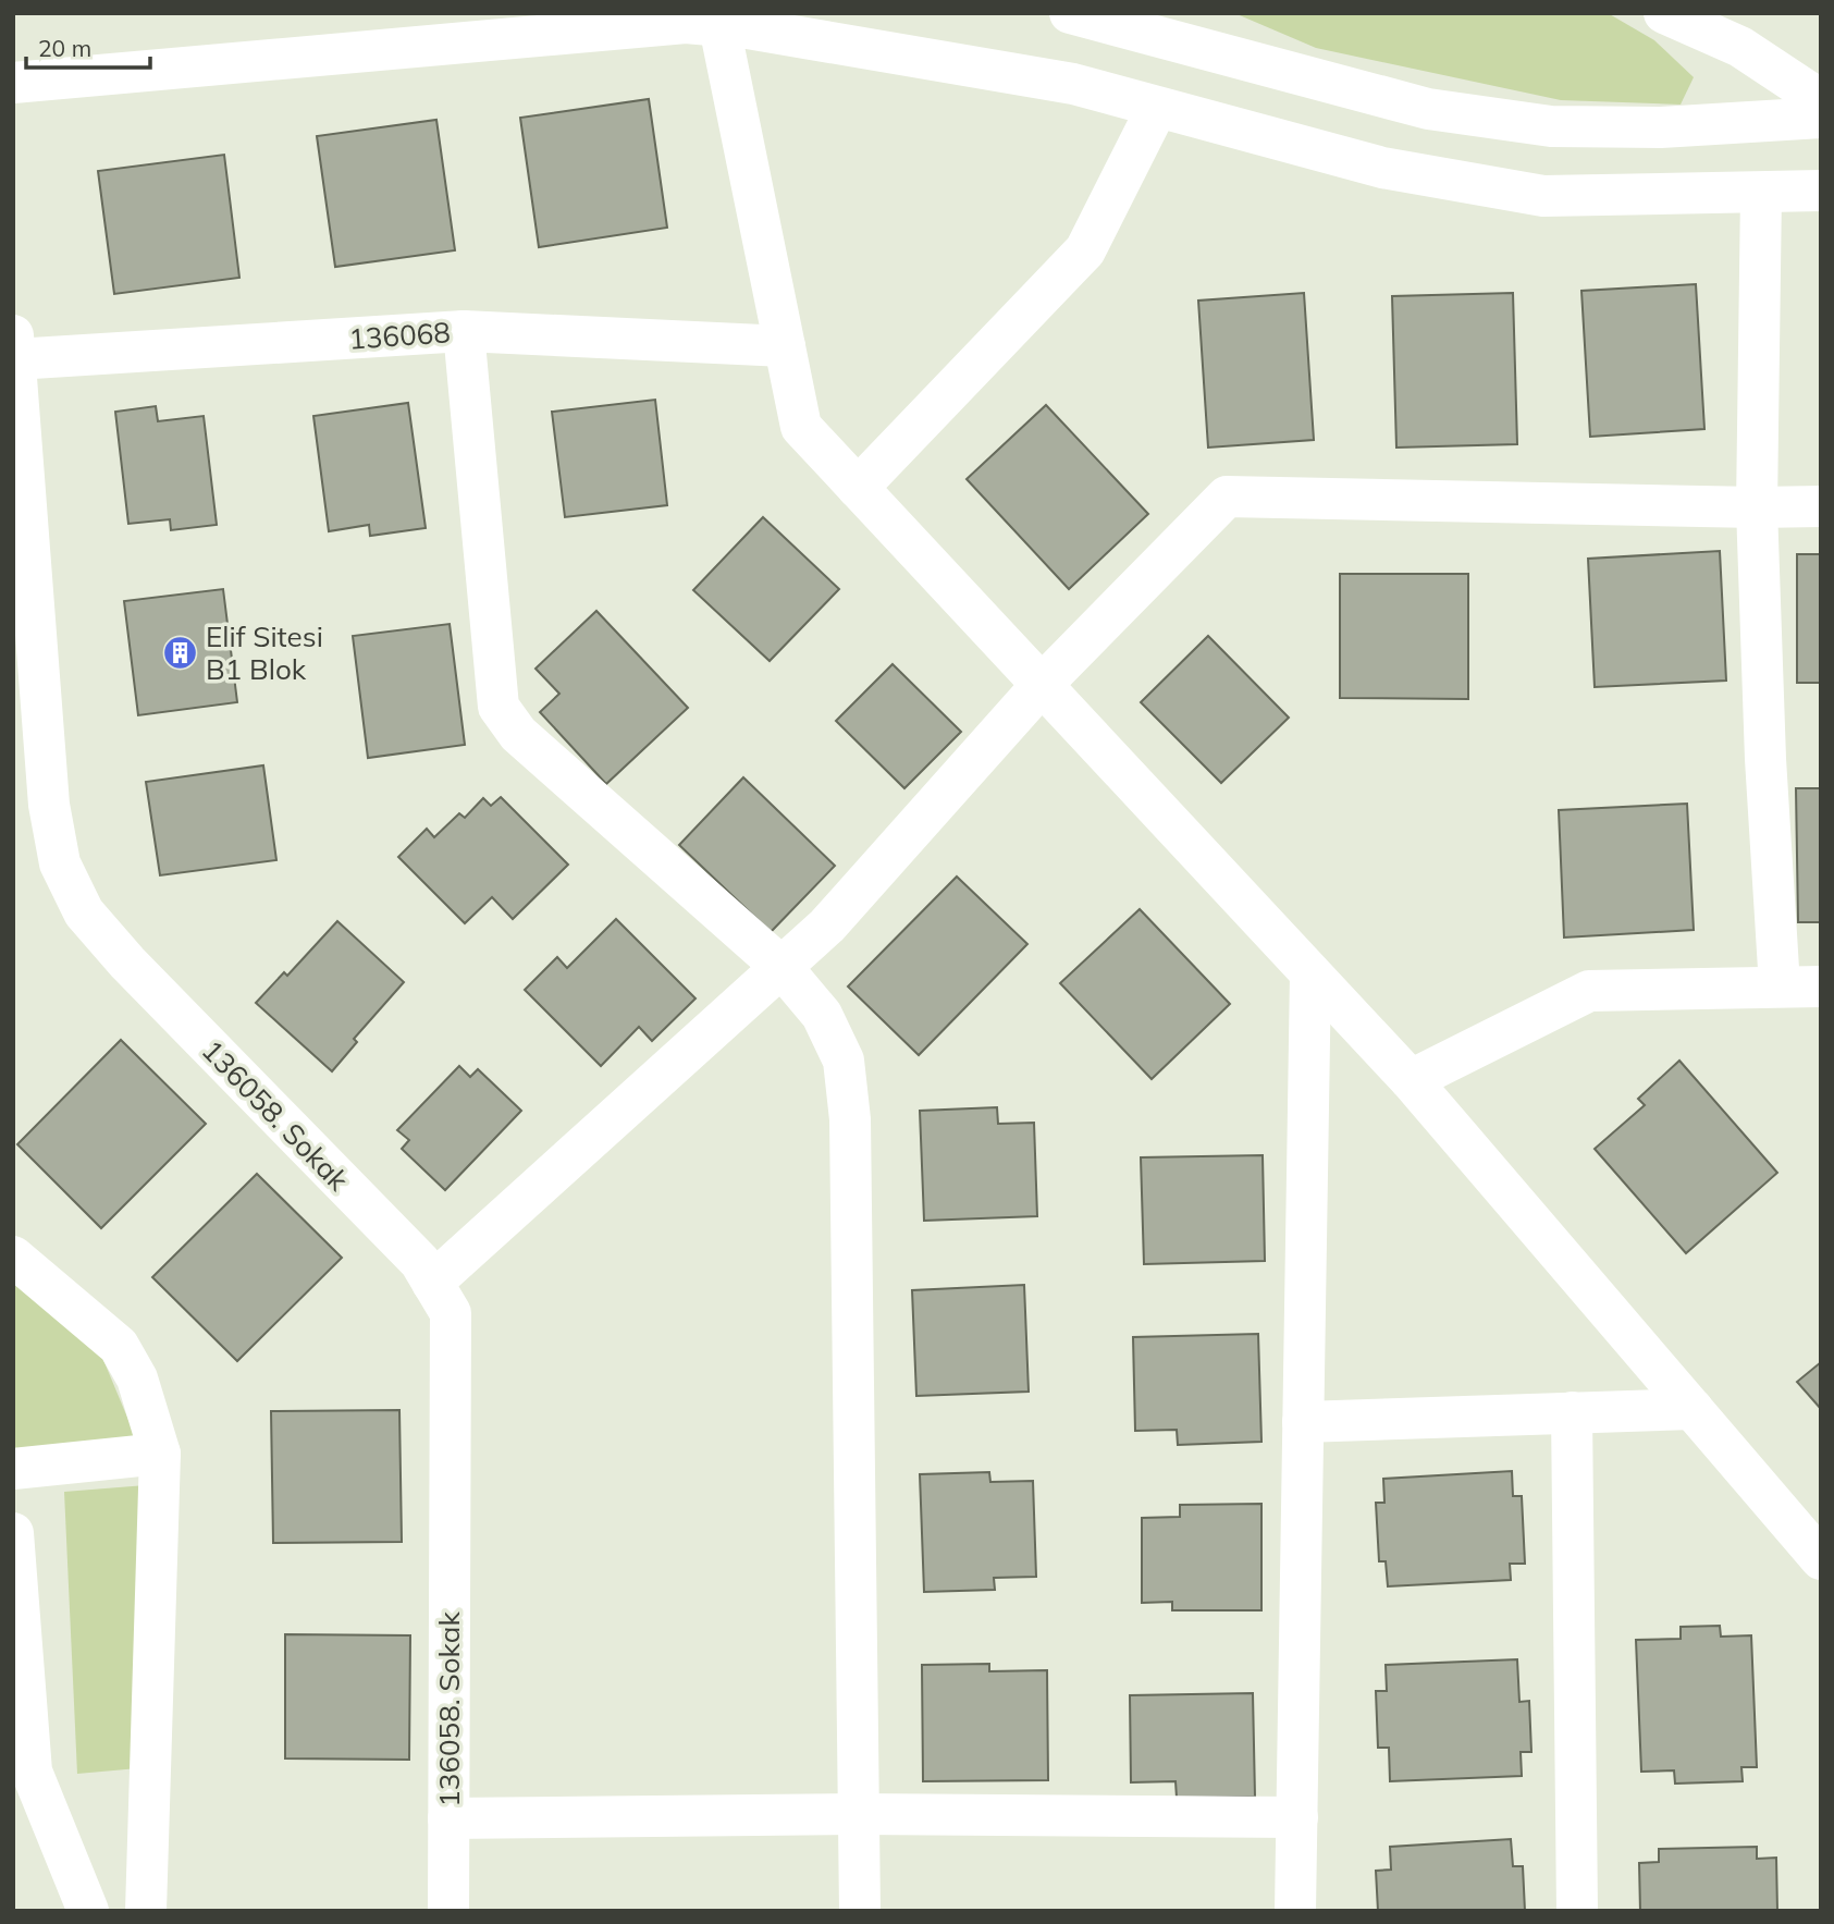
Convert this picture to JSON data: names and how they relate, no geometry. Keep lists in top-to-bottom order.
{
  "streets": {
    "street": ["136068", "136058. Sokak"]
  },
  "crossings": [
    ["136068", "136058. Sokak"]
  ],
  "places": {
    "building": ["Elif Sitesi B1 Blok"]
  },
  "scale_bar": "20 m"
}
